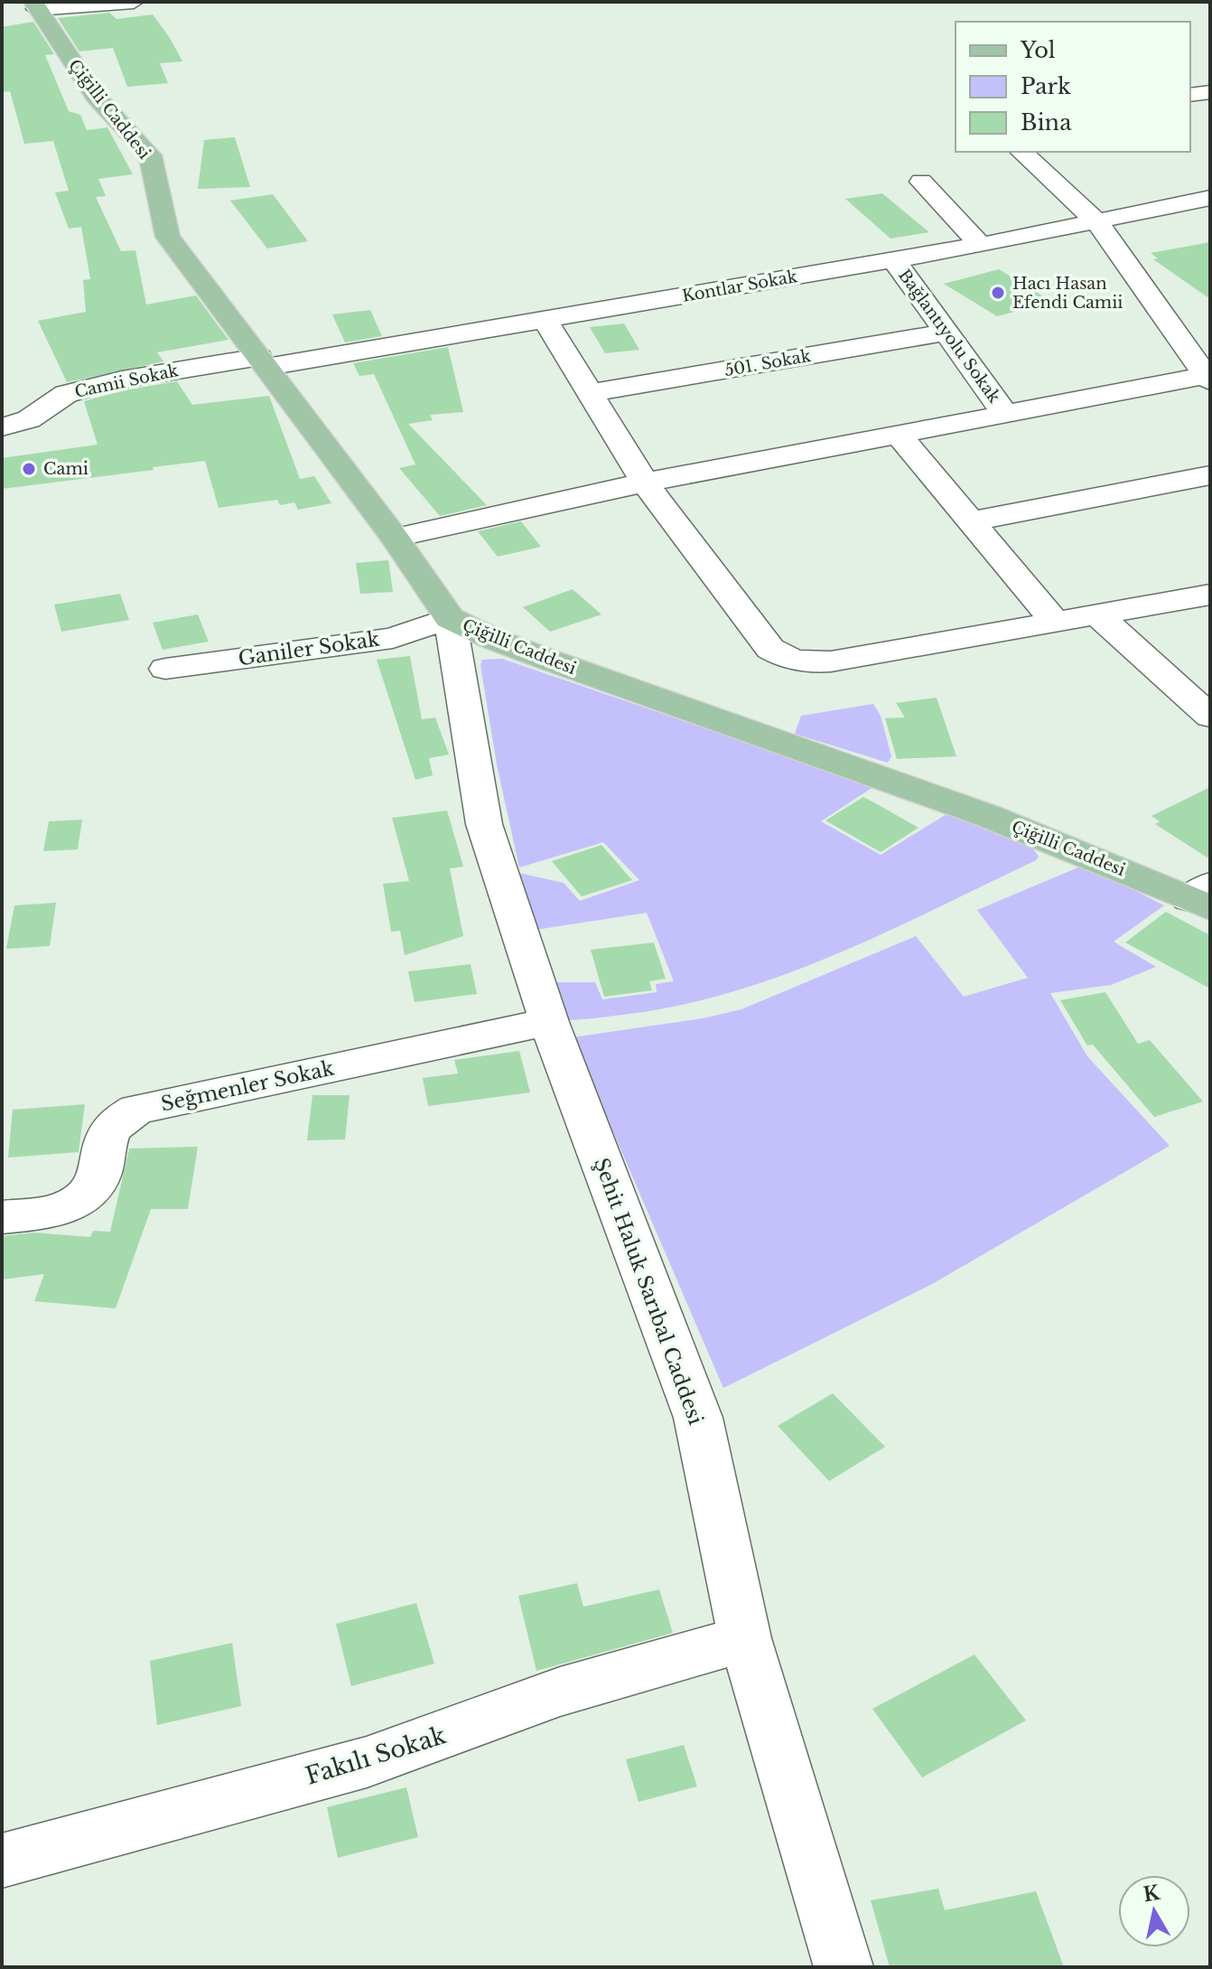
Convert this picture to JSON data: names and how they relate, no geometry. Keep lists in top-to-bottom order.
{
  "streets": {
    "main road": ["Çiğilli Caddesi"],
    "street": [
      "Kontlar Sokak",
      "Bağlantıyolu Sokak",
      "501. Sokak",
      "Camii Sokak",
      "Ganiler Sokak",
      "Seğmenler Sokak",
      "Şehit Haluk Sarıbal Caddesi",
      "Fakılı Sokak"
    ]
  },
  "crossings": [
    ["Çiğilli Caddesi", "Kontlar Sokak"],
    ["Çiğilli Caddesi", "Camii Sokak"],
    ["Çiğilli Caddesi", "Ganiler Sokak"],
    ["Çiğilli Caddesi", "Şehit Haluk Sarıbal Caddesi"],
    ["Kontlar Sokak", "Bağlantıyolu Sokak"],
    ["Kontlar Sokak", "Camii Sokak"],
    ["Bağlantıyolu Sokak", "501. Sokak"],
    ["Ganiler Sokak", "Şehit Haluk Sarıbal Caddesi"],
    ["Seğmenler Sokak", "Şehit Haluk Sarıbal Caddesi"],
    ["Şehit Haluk Sarıbal Caddesi", "Fakılı Sokak"]
  ],
  "places": ["Hacı Hasan Efendi Camii", "Cami"],
  "legend": ["Yol", "Park", "Bina"],
  "north": "top"
}
